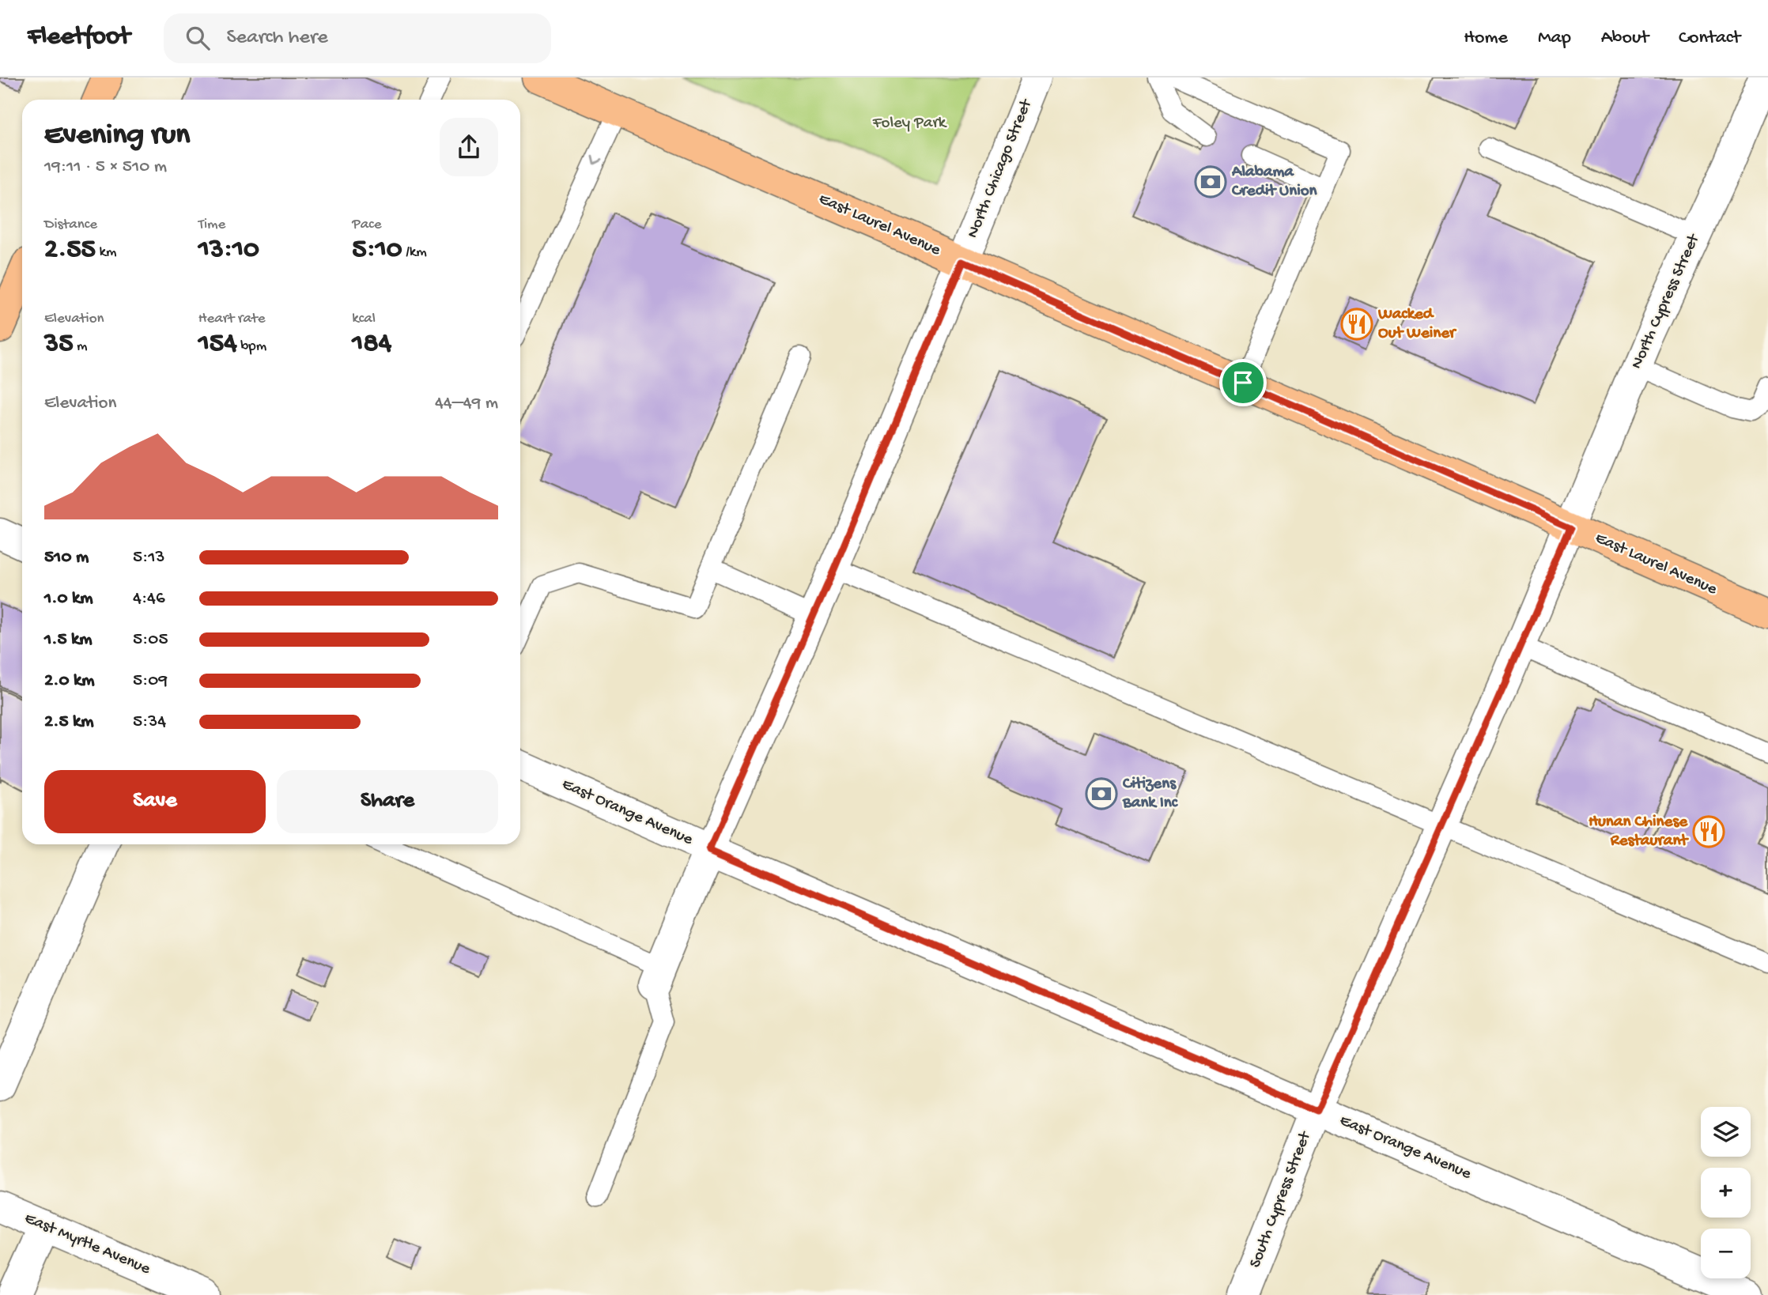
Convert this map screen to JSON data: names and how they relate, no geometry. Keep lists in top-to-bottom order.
{
  "streets": {
    "main road": ["East Laurel Avenue"],
    "street": [
      "North Chicago Street",
      "North Cypress Street",
      "East Orange Avenue",
      "South Cypress Street",
      "East Myrtle Avenue"
    ]
  },
  "crossings": [
    ["North Chicago Street", "East Laurel Avenue"],
    ["North Chicago Street", "East Orange Avenue"],
    ["East Laurel Avenue", "North Cypress Street"],
    ["East Laurel Avenue", "South Cypress Street"],
    ["North Cypress Street", "South Cypress Street"],
    ["East Orange Avenue", "South Cypress Street"]
  ],
  "parks": ["Foley Park"],
  "places": {
    "bank": ["Alabama Credit Union", "Citizens Bank Inc"],
    "restaurant": ["Wacked Out Weiner", "Hunan Chinese Restaurant"]
  },
  "page": {
    "header": "Fleetfoot",
    "search": "Search here",
    "nav": [
      "Home",
      "Map",
      "About",
      "Contact"
    ],
    "heading": ["Evening run", "19:11 · 5 × 510 m"],
    "stats": [
      ["Distance", "2.55 km"],
      ["Time", "13:10"],
      ["Pace", "5:10 /km"],
      ["Elevation", "35 m"],
      ["Heart rate", "154 bpm"],
      ["kcal", "184"]
    ],
    "chart": ["Elevation", "44–49 m"],
    "list": [
      {
        "name": "510 m",
        "note": "5:13"
      },
      {
        "name": "1.0 km",
        "note": "4:46"
      },
      {
        "name": "1.5 km",
        "note": "5:05"
      },
      {
        "name": "2.0 km",
        "note": "5:09"
      },
      {
        "name": "2.5 km",
        "note": "5:34"
      }
    ],
    "buttons": ["Save", "Share"],
    "map_buttons": ["+", "−"]
  }
}
